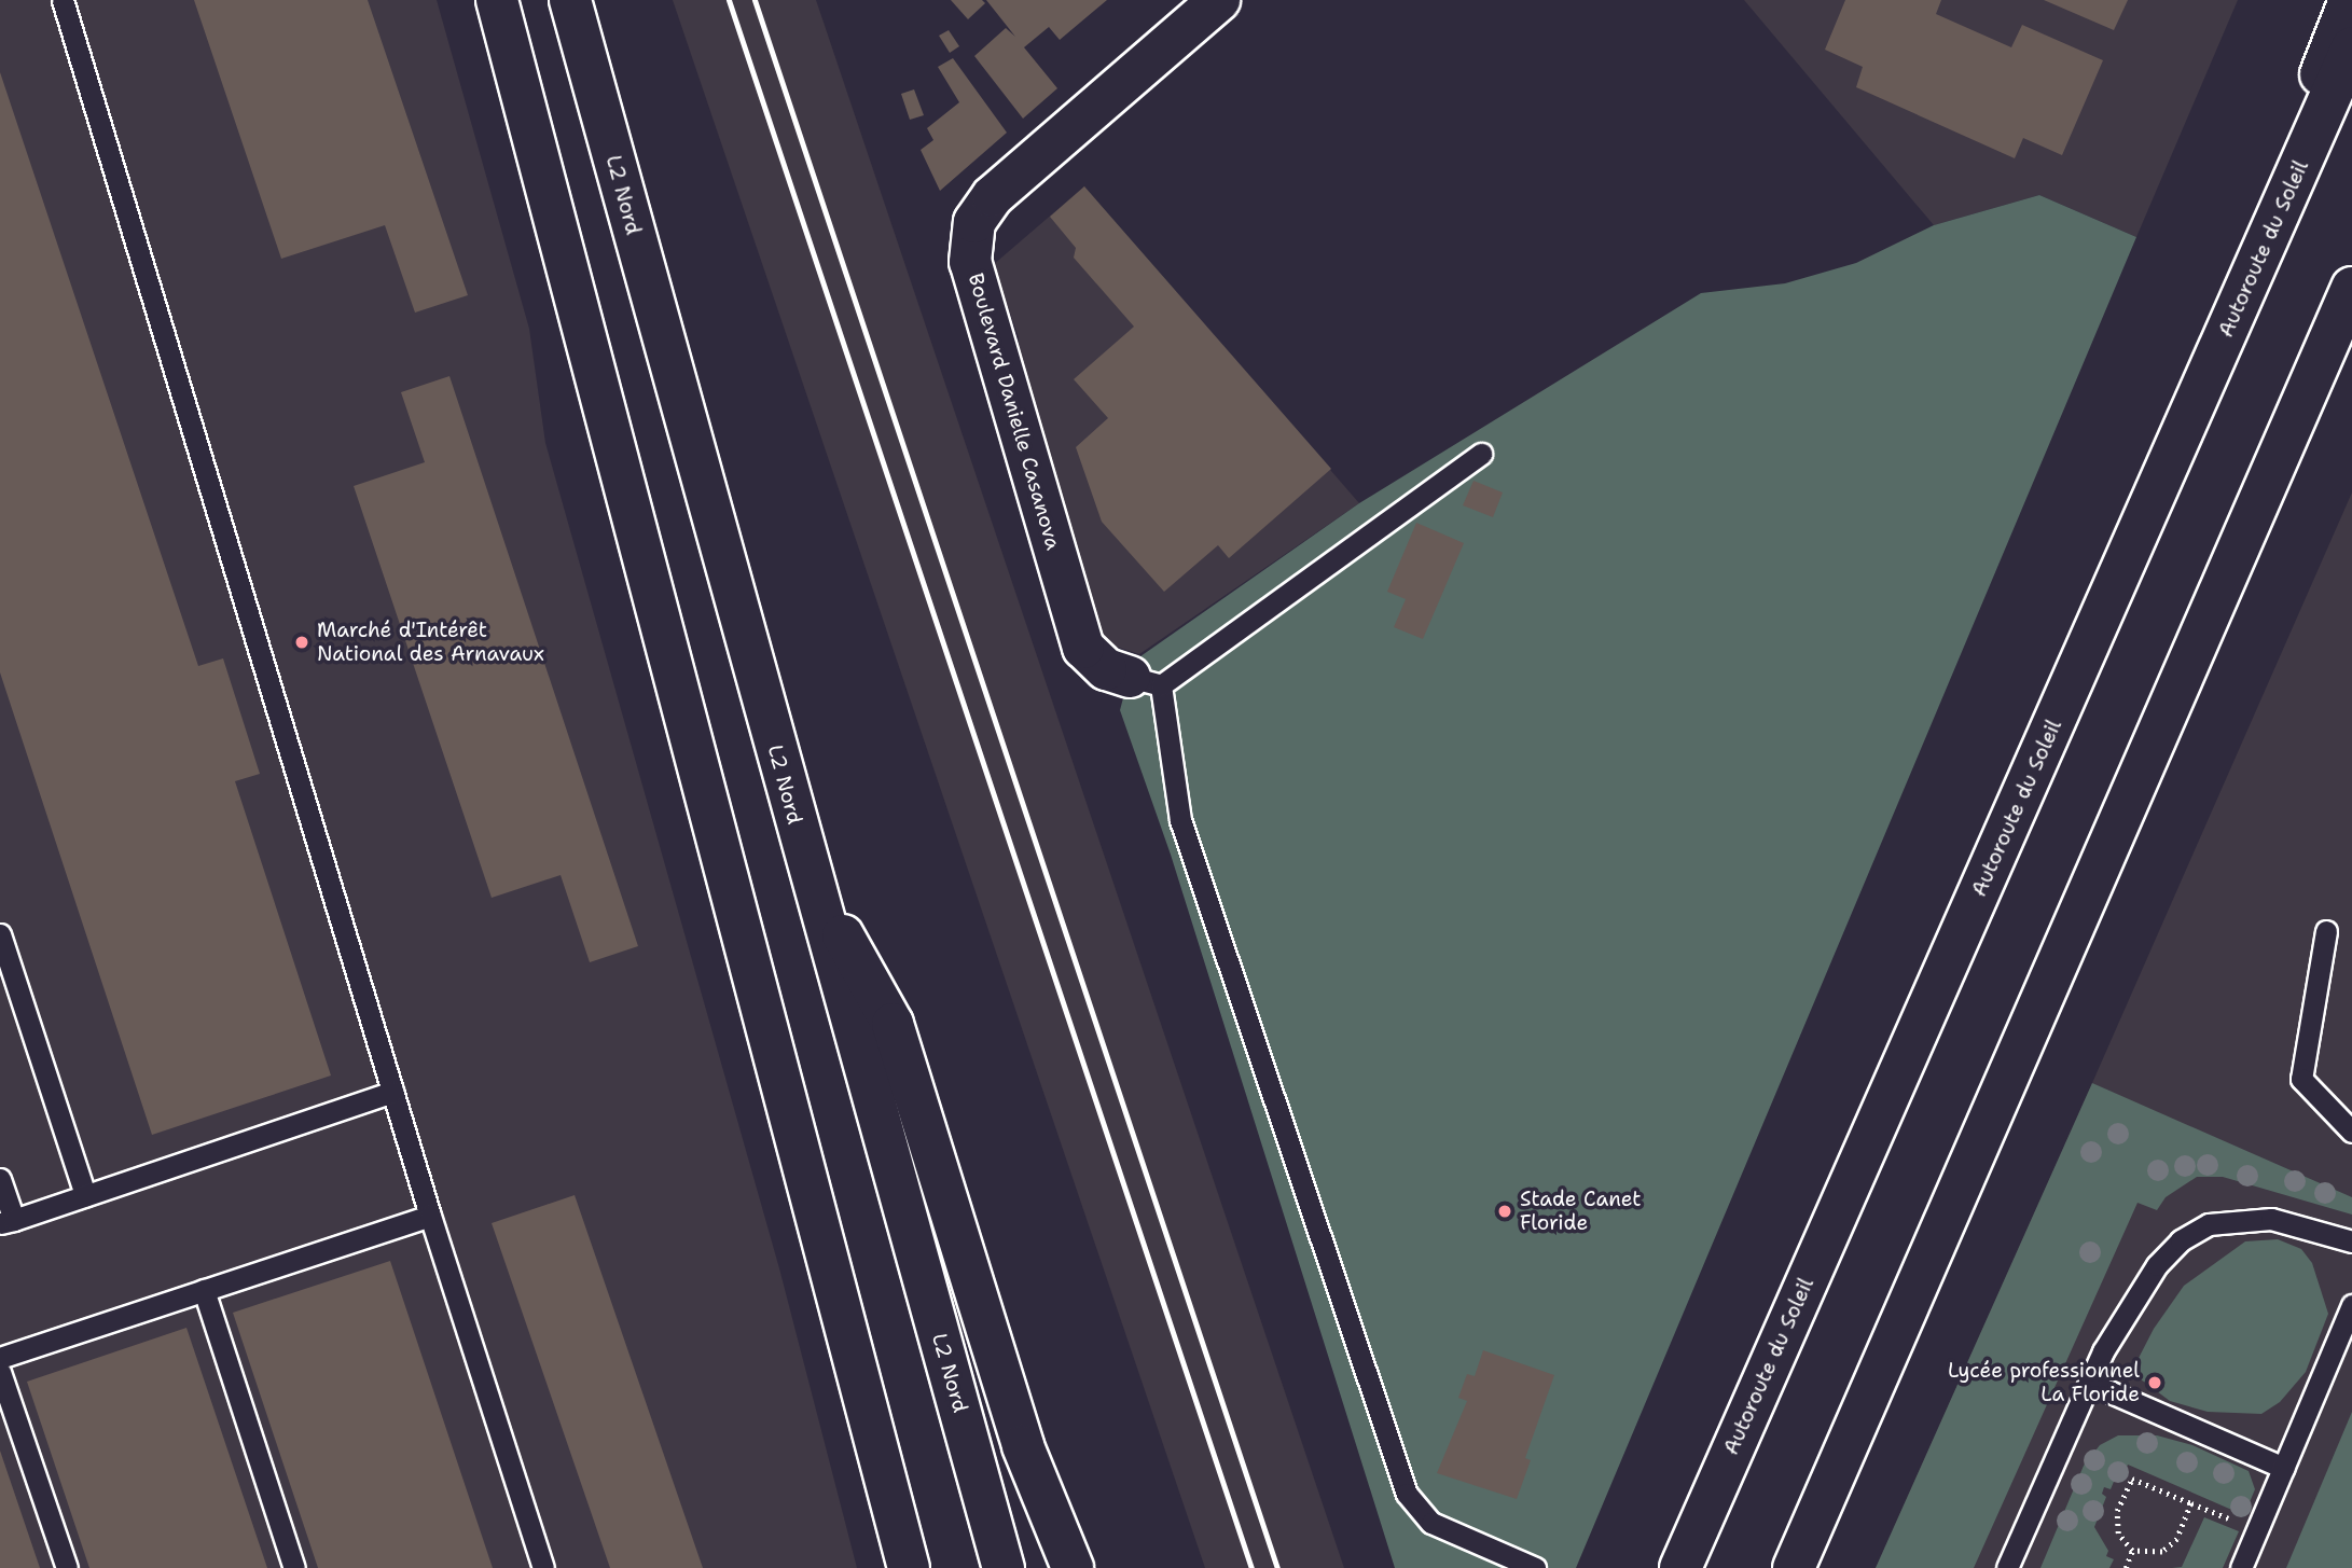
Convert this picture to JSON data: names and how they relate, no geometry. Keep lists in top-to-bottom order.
{
  "streets": {
    "main road": ["L2 Nord", "Autoroute du Soleil", "Boulevard Danielle Casanova"]
  },
  "places": ["Marché d'Intérêt National des Arnavaux", "Stade Canet Floride", "Lycée professionnel La Floride"]
}
